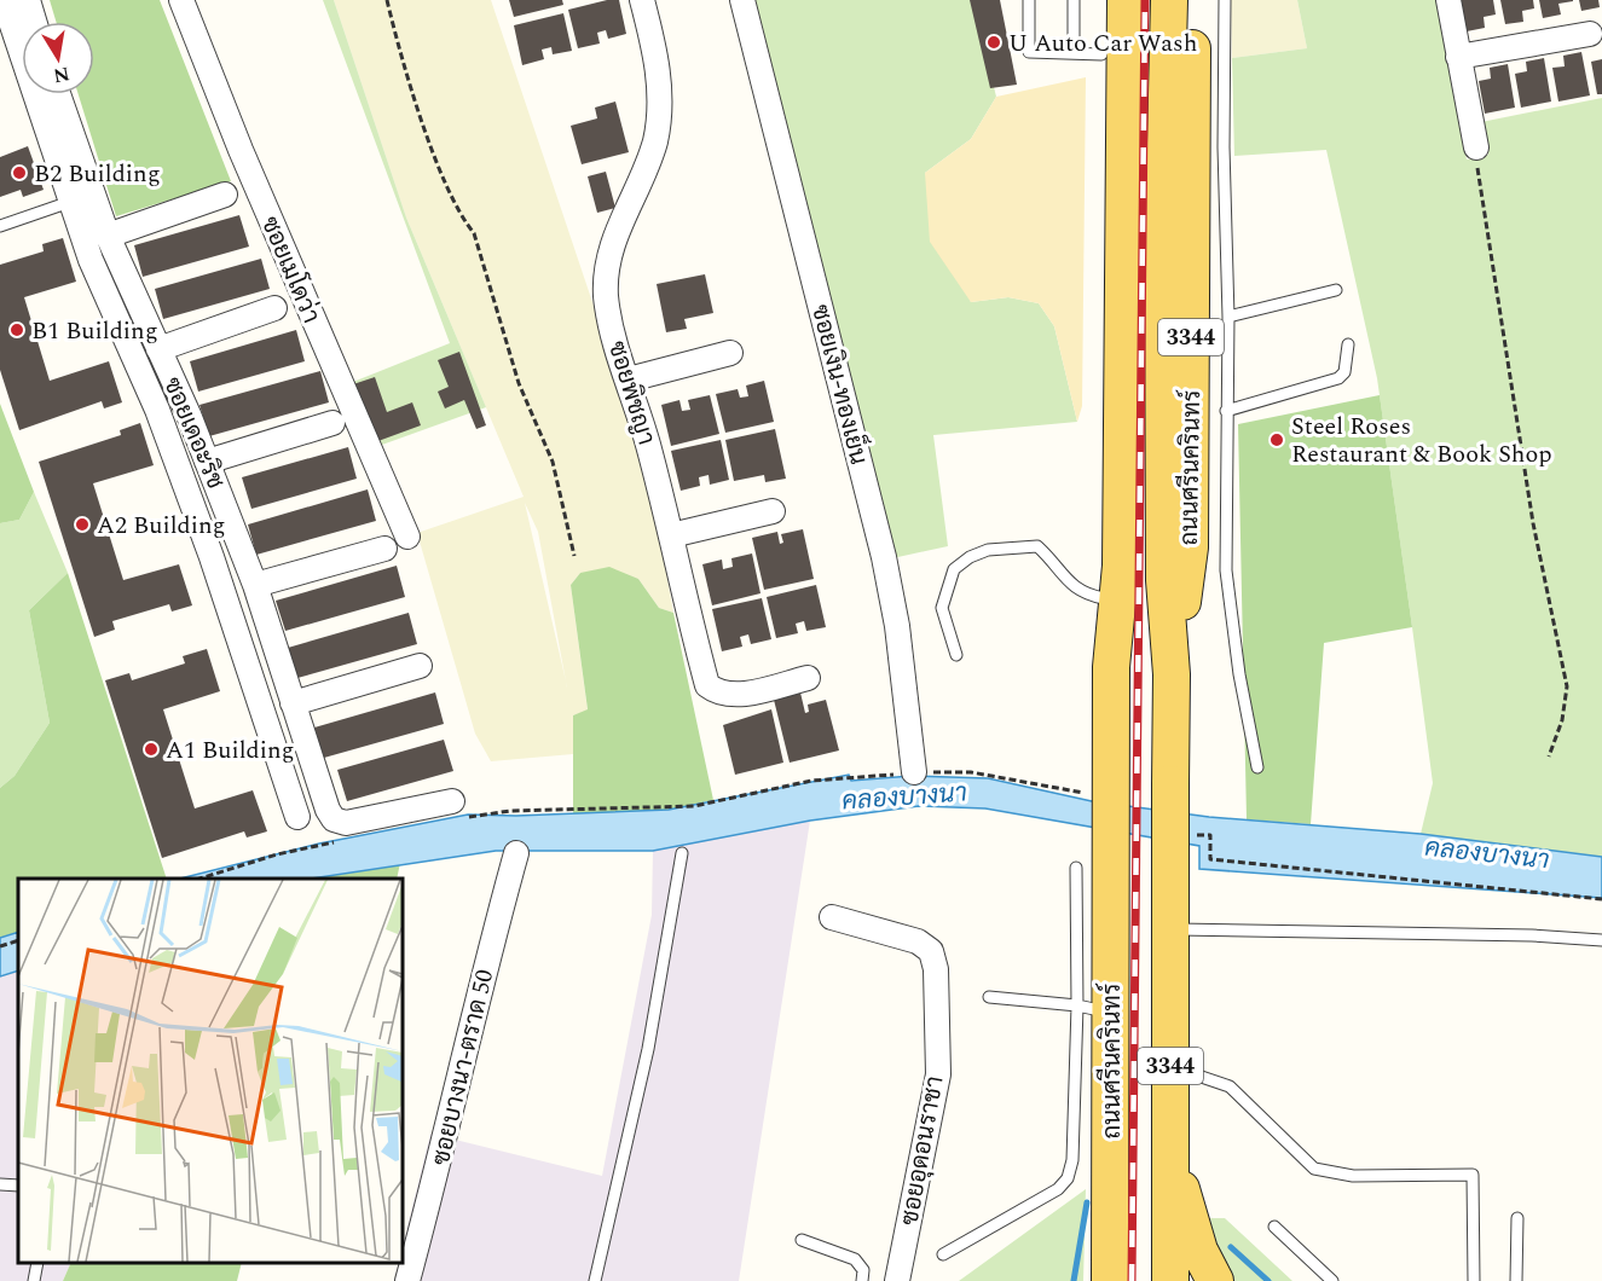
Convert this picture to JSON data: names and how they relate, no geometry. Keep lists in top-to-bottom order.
{
  "streets": {
    "main road": ["3344", "ถนนศรีนครินทร์"],
    "street": [
      "ซอยเมโดว่า",
      "ซอยเงิน-ทองเย็น",
      "ซอยพิชญา",
      "ซอยเดอะริช",
      "ซอยบางนา-ตราด 50",
      "ซอยอุดอนราชา"
    ]
  },
  "water": ["คลองบางนา"],
  "places": [
    "U Auto Car Wash",
    "B2 Building",
    "B1 Building",
    "Steel Roses Restaurant & Book Shop",
    "A2 Building",
    "A1 Building"
  ],
  "north": "bottom"
}
